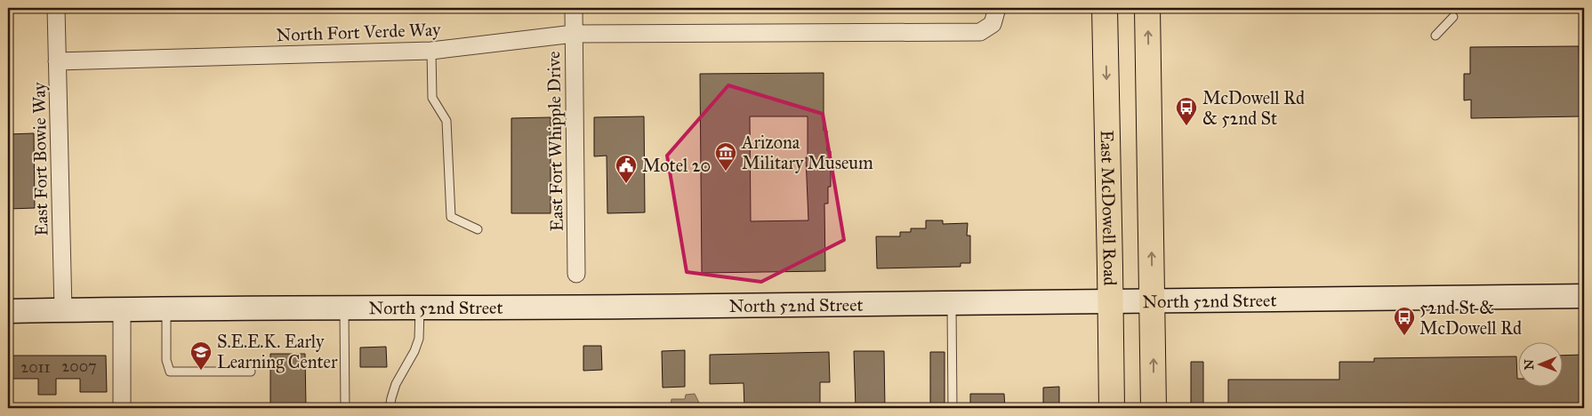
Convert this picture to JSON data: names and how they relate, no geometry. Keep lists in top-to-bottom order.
{
  "streets": {
    "main road": ["East McDowell Road", "North 52nd Street"],
    "street": ["North Fort Verde Way", "East Fort Whipple Drive", "East Fort Bowie Way"]
  },
  "crossings": [
    ["North Fort Verde Way", "East Fort Whipple Drive"],
    ["North Fort Verde Way", "East Fort Bowie Way"],
    ["East Fort Bowie Way", "North 52nd Street"],
    ["East McDowell Road", "North 52nd Street"]
  ],
  "places": {
    "bus stop": ["McDowell Rd & 52nd St", "52nd St & McDowell Rd"],
    "museum": ["Arizona Military Museum"],
    "public building": ["Motel 20"],
    "school or university": ["S.E.E.K. Early Learning Center"]
  },
  "house_numbers": ["2007", "2011"],
  "north": "left"
}
